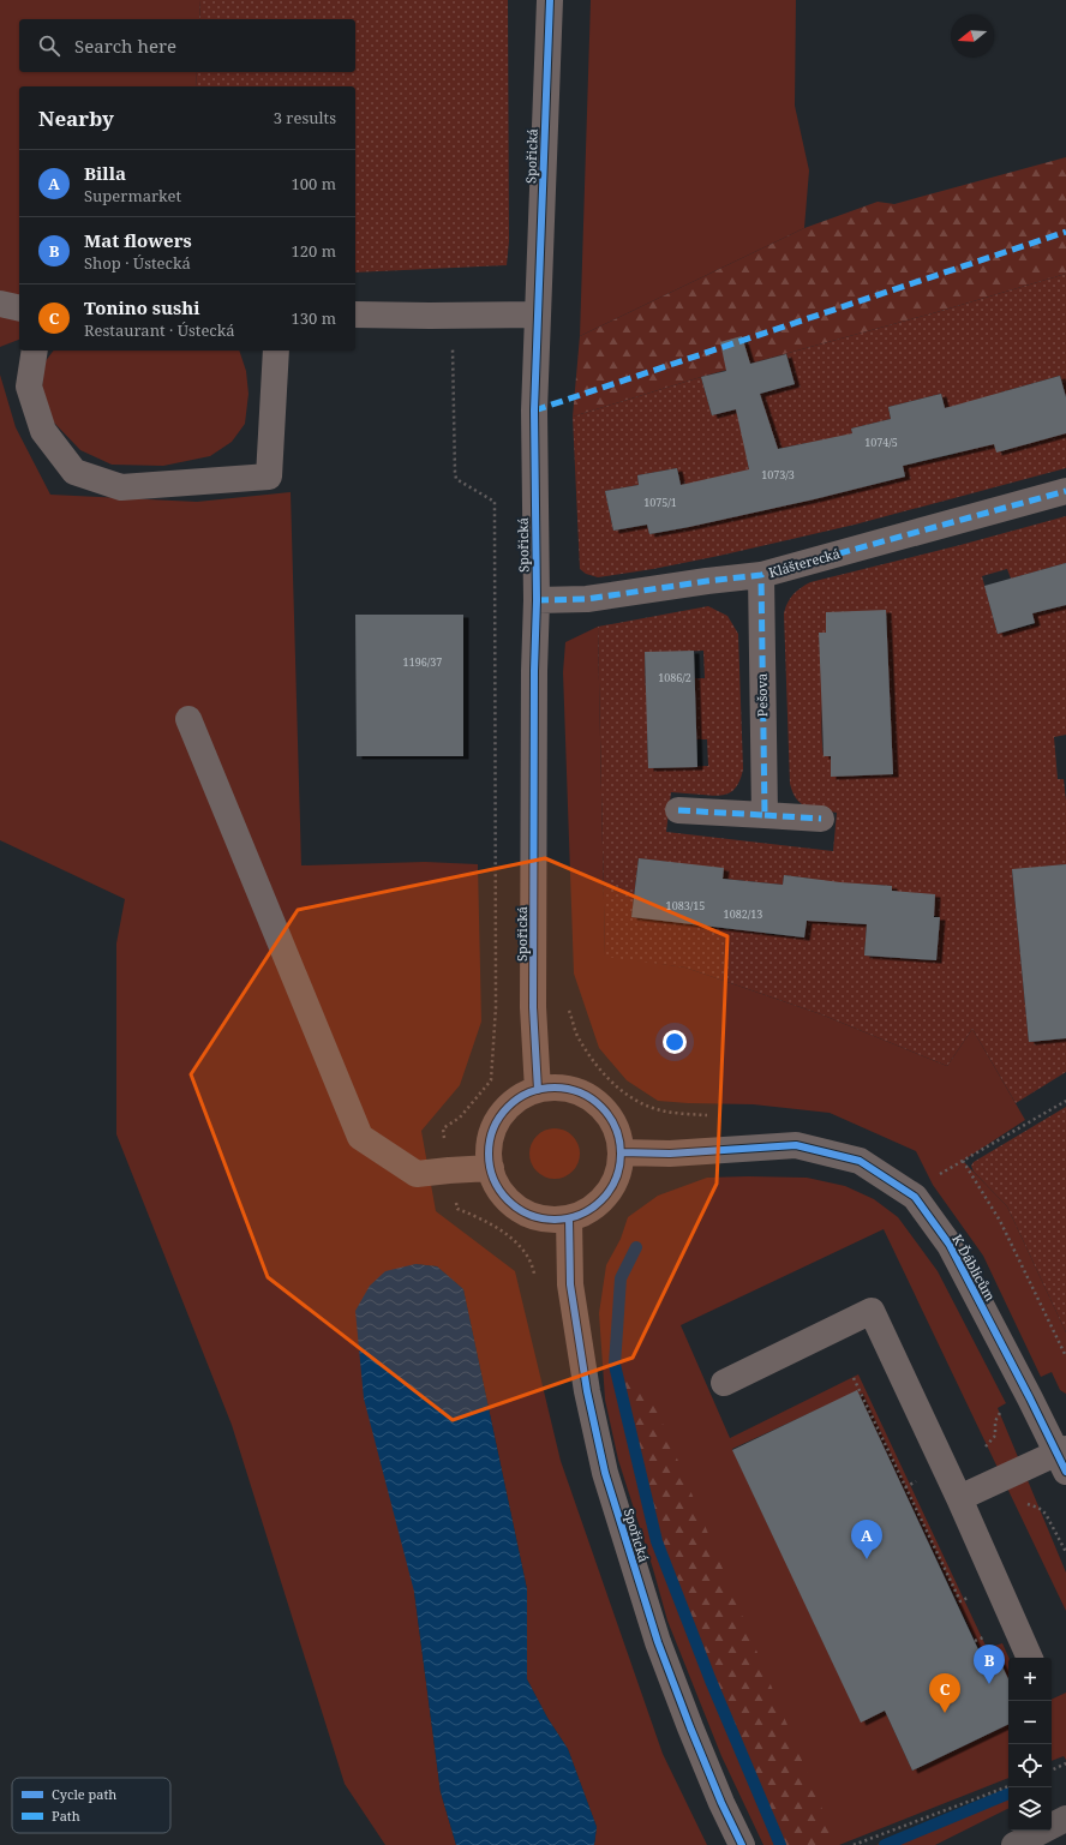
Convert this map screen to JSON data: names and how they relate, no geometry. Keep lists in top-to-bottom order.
{
  "streets": {
    "street": [
      "Spořická",
      "Klášterecká",
      "Pešova",
      "K Ďáblicům"
    ]
  },
  "crossings": [
    ["Spořická", "Klášterecká"],
    ["Spořická", "K Ďáblicům"],
    ["Klášterecká", "Pešova"]
  ],
  "house_numbers": [
    "1074/5",
    "1073/3",
    "1075/1",
    "1196/37",
    "1086/2",
    "1083/15",
    "1082/13"
  ],
  "legend": ["Cycle path", "Path"],
  "north": "left",
  "page": {
    "search": "Search here",
    "heading": ["Nearby", "3 results"],
    "list": [
      {
        "mark": "A",
        "name": "Billa",
        "note": "Supermarket",
        "value": "100 m"
      },
      {
        "mark": "B",
        "name": "Mat flowers",
        "note": "Shop · Ústecká",
        "value": "120 m"
      },
      {
        "mark": "C",
        "name": "Tonino sushi",
        "note": "Restaurant · Ústecká",
        "value": "130 m"
      }
    ],
    "pins": ["A", "B", "C"],
    "map_buttons": ["+", "−"]
  }
}
